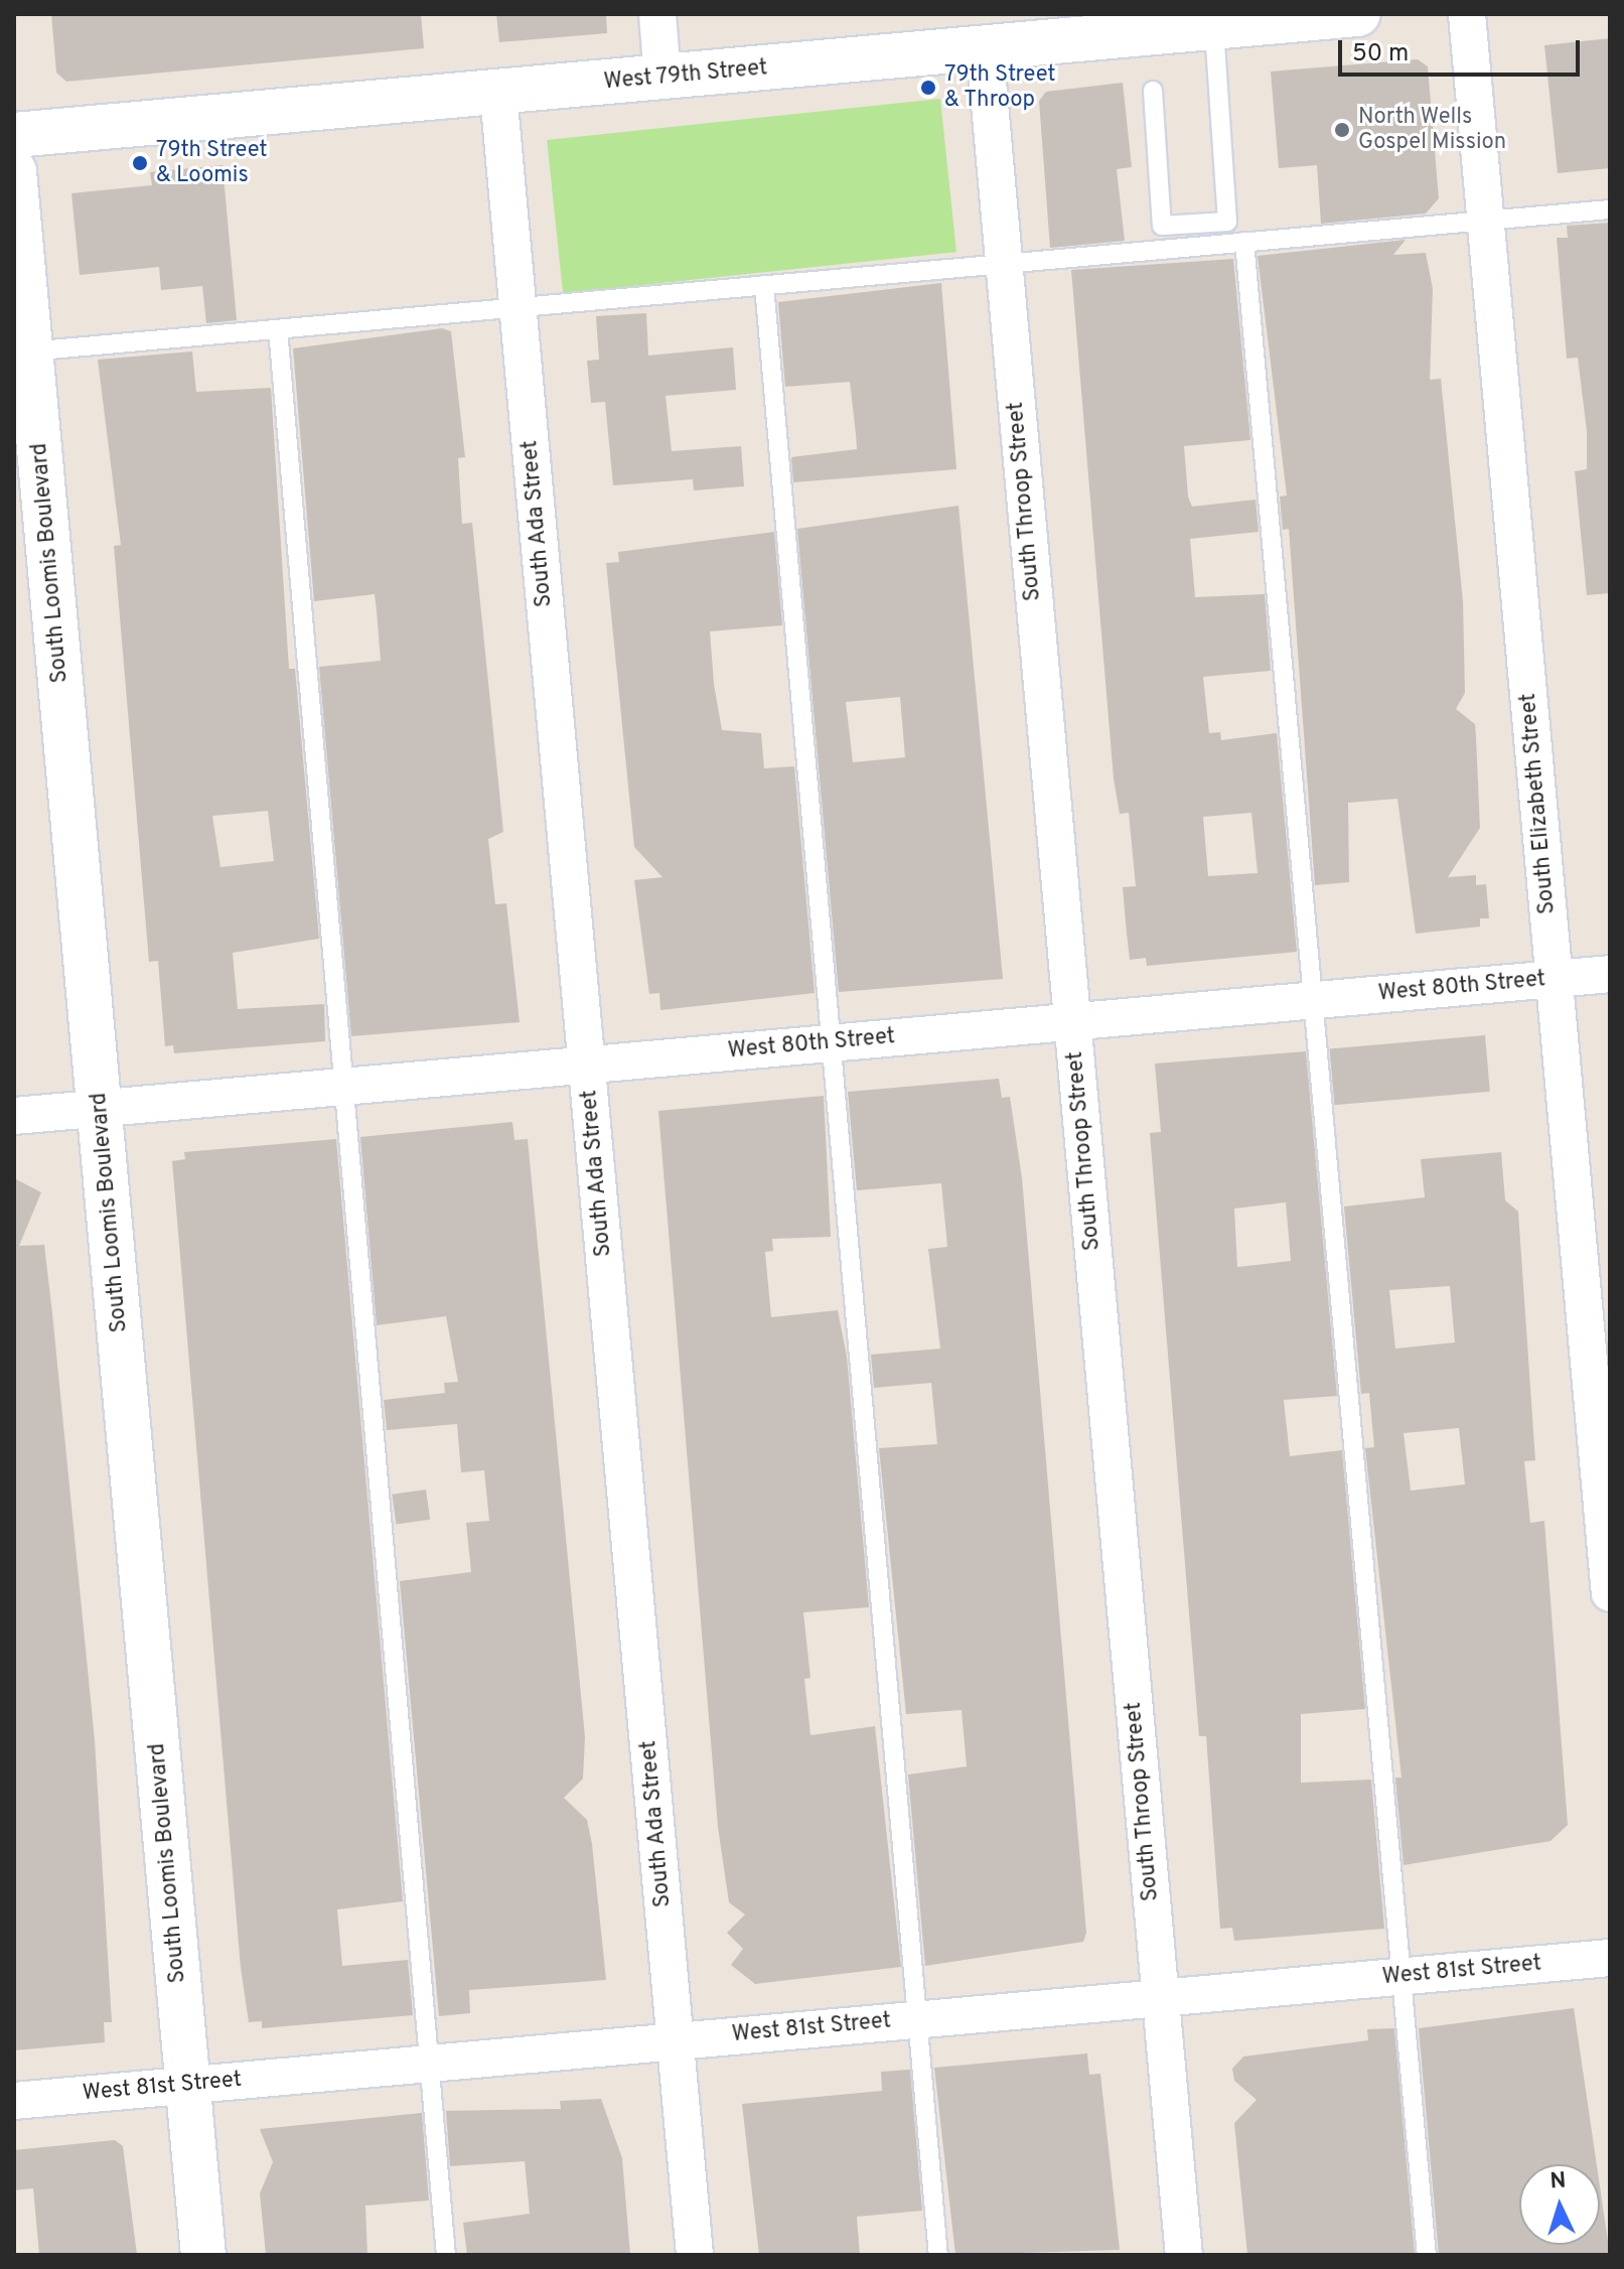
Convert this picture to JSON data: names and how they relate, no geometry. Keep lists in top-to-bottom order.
{
  "streets": {
    "street": [
      "West 79th Street",
      "South Throop Street",
      "South Ada Street",
      "South Loomis Boulevard",
      "South Elizabeth Street",
      "West 80th Street",
      "West 81st Street"
    ]
  },
  "crossings": [
    ["West 79th Street", "South Throop Street"],
    ["West 79th Street", "South Ada Street"],
    ["South Throop Street", "West 80th Street"],
    ["South Throop Street", "West 81st Street"],
    ["South Ada Street", "West 80th Street"],
    ["South Ada Street", "West 81st Street"],
    ["South Loomis Boulevard", "West 80th Street"],
    ["South Loomis Boulevard", "West 81st Street"],
    ["South Elizabeth Street", "West 80th Street"]
  ],
  "places": ["79th Street & Throop", "North Wells Gospel Mission", "79th Street & Loomis"],
  "scale_bar": "50 m",
  "north": "top"
}
